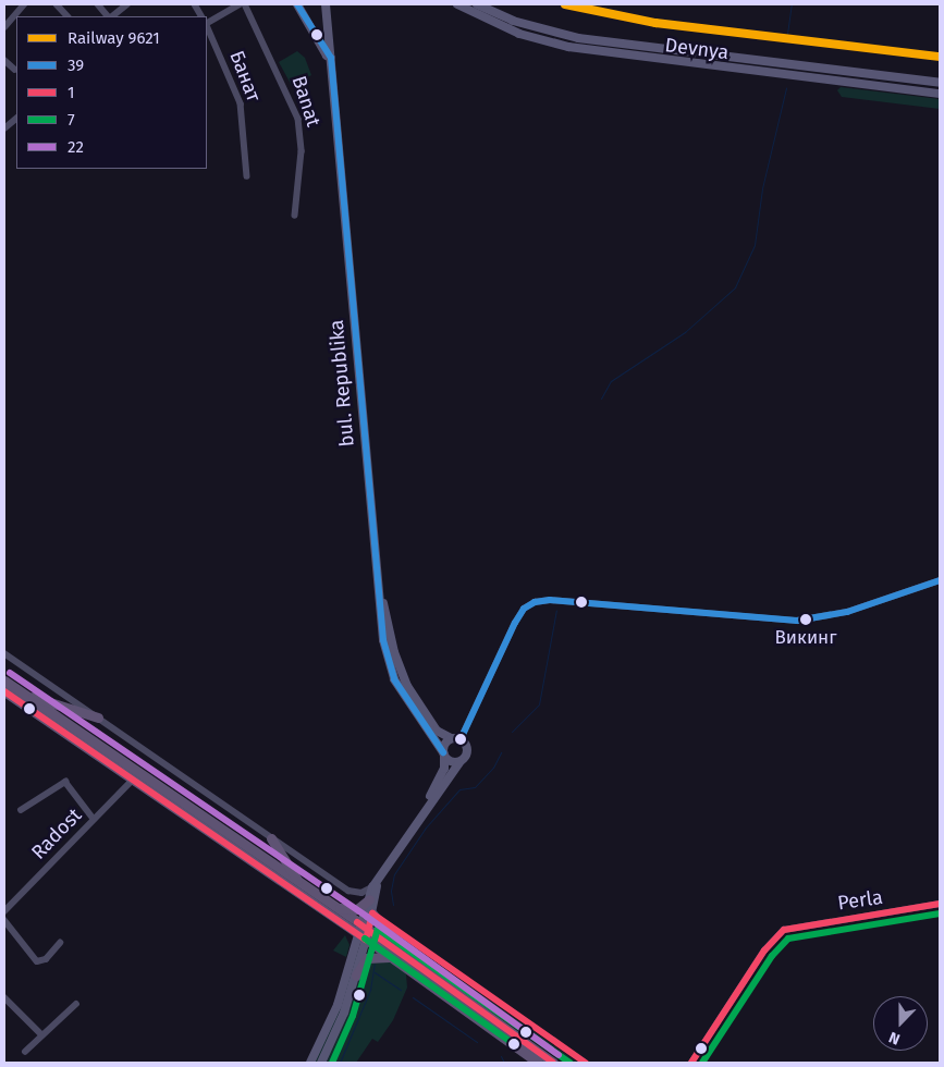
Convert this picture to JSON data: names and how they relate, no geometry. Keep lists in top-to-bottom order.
{
  "streets": {
    "street": [
      "Devnya",
      "Банат",
      "Banat",
      "bul. Republika",
      "Radost",
      "Perla"
    ]
  },
  "places": ["Викинг"],
  "lines": [
    "rail line 9621",
    "transit line 39",
    "transit line 22",
    "transit line 1",
    "transit line 7"
  ],
  "legend": [
    "Railway 9621",
    "39",
    "1",
    "7",
    "22"
  ],
  "north": "bottom"
}
